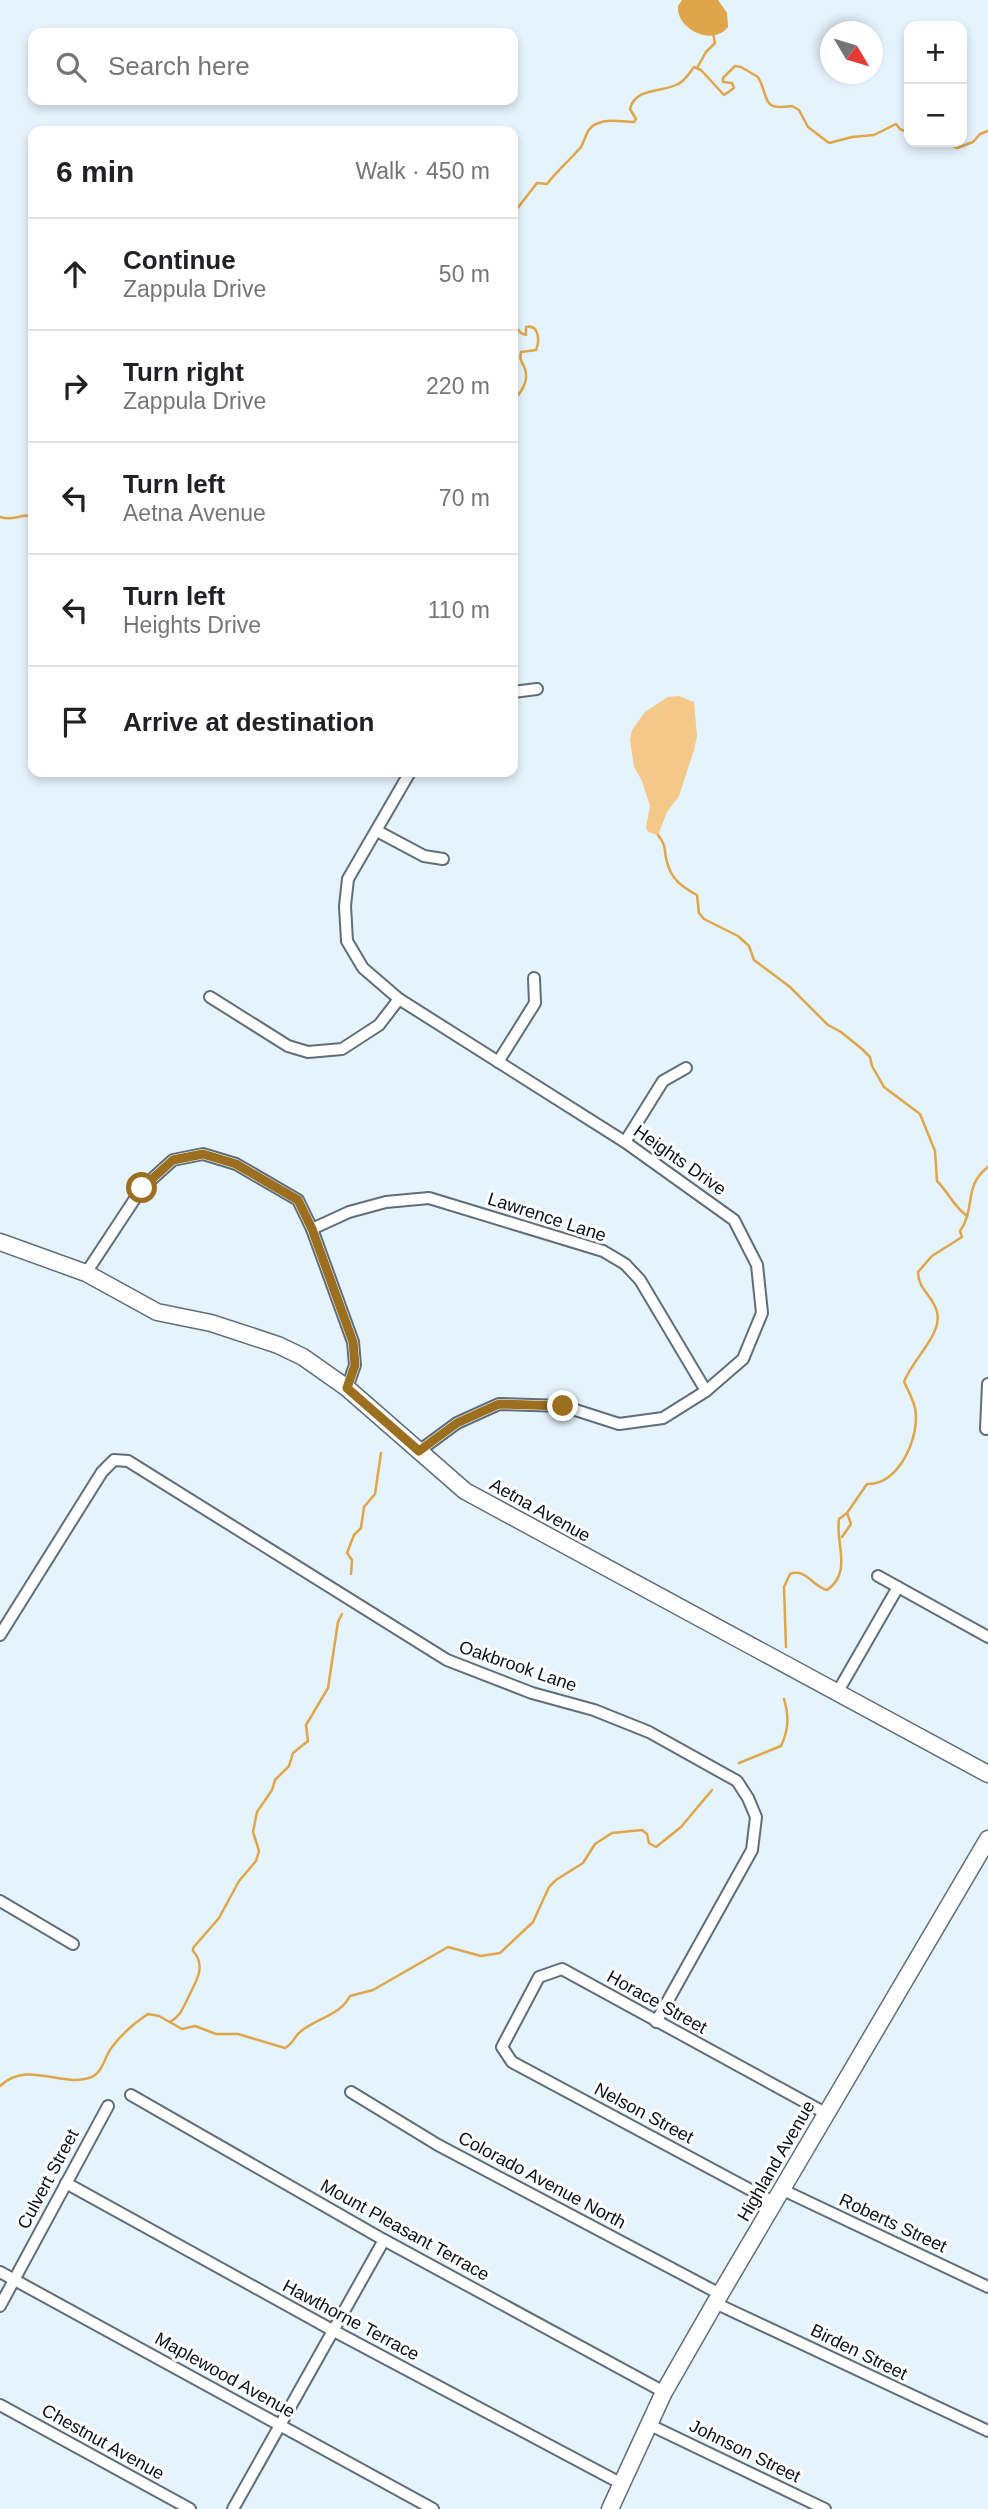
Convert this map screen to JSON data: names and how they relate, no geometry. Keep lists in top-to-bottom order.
{
  "streets": {
    "street": [
      "Heights Drive",
      "Lawrence Lane",
      "Aetna Avenue",
      "Oakbrook Lane",
      "Horace Street",
      "Nelson Street",
      "Highland Avenue",
      "Culvert Street",
      "Colorado Avenue North",
      "Roberts Street",
      "Mount Pleasant Terrace",
      "Hawthorne Terrace",
      "Birden Street",
      "Maplewood Avenue",
      "Chestnut Avenue",
      "Johnson Street"
    ]
  },
  "crossings": [
    ["Heights Drive", "Lawrence Lane"],
    ["Heights Drive", "Aetna Avenue"],
    ["Oakbrook Lane", "Horace Street"],
    ["Horace Street", "Nelson Street"],
    ["Horace Street", "Highland Avenue"],
    ["Nelson Street", "Highland Avenue"],
    ["Nelson Street", "Roberts Street"],
    ["Highland Avenue", "Colorado Avenue North"],
    ["Highland Avenue", "Roberts Street"],
    ["Highland Avenue", "Mount Pleasant Terrace"],
    ["Highland Avenue", "Hawthorne Terrace"],
    ["Highland Avenue", "Birden Street"],
    ["Highland Avenue", "Johnson Street"],
    ["Culvert Street", "Hawthorne Terrace"],
    ["Culvert Street", "Maplewood Avenue"],
    ["Colorado Avenue North", "Birden Street"]
  ],
  "north": "bottom right",
  "page": {
    "map_buttons": ["+", "−"],
    "search": "Search here",
    "heading": ["6 min", "Walk · 450 m"],
    "list": [
      ["Continue", "Zappula Drive", "50 m"],
      ["Turn right", "Zappula Drive", "220 m"],
      ["Turn left", "Aetna Avenue", "70 m"],
      ["Turn left", "Heights Drive", "110 m"],
      "Arrive at destination"
    ]
  }
}
